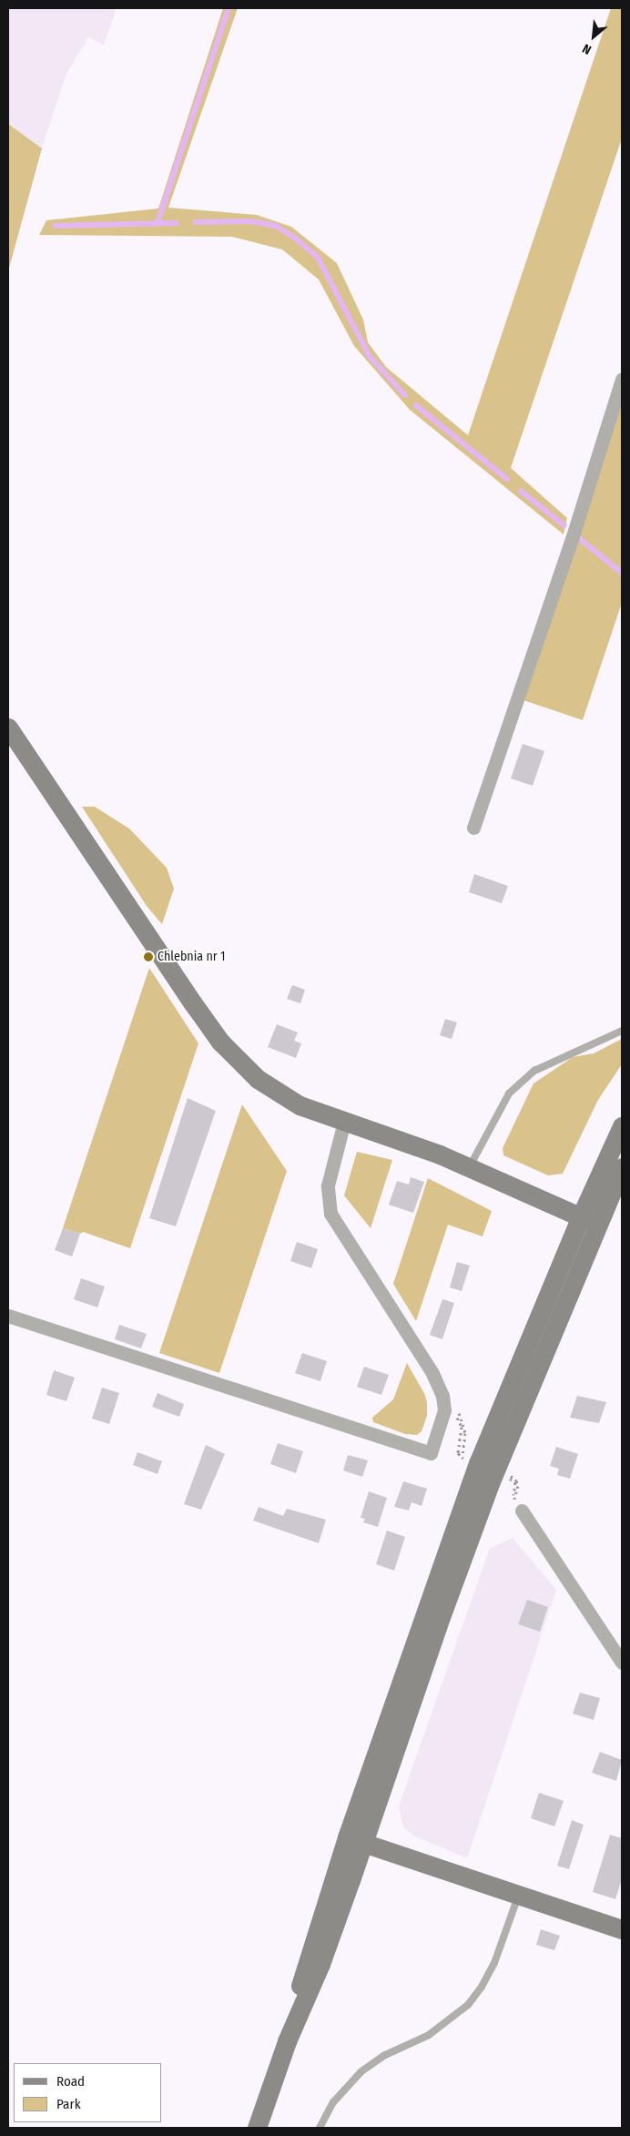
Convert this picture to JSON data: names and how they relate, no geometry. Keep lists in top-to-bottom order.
{
  "places": ["Chlebnia nr 1"],
  "legend": ["Road", "Park"],
  "north": "bottom left"
}
